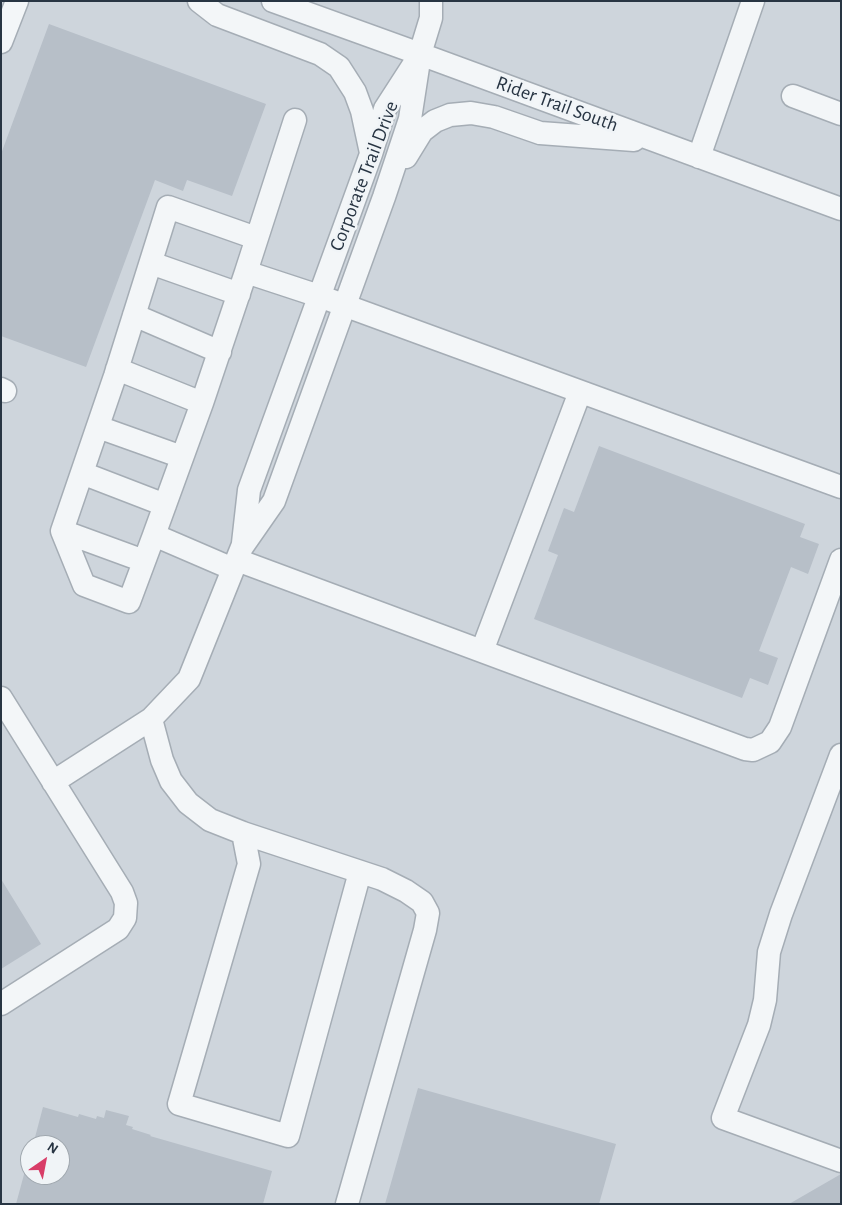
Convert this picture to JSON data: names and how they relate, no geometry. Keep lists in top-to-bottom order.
{
  "streets": {
    "street": ["Rider Trail South", "Corporate Trail Drive"]
  },
  "crossings": [
    ["Rider Trail South", "Corporate Trail Drive"]
  ],
  "north": "top right"
}
